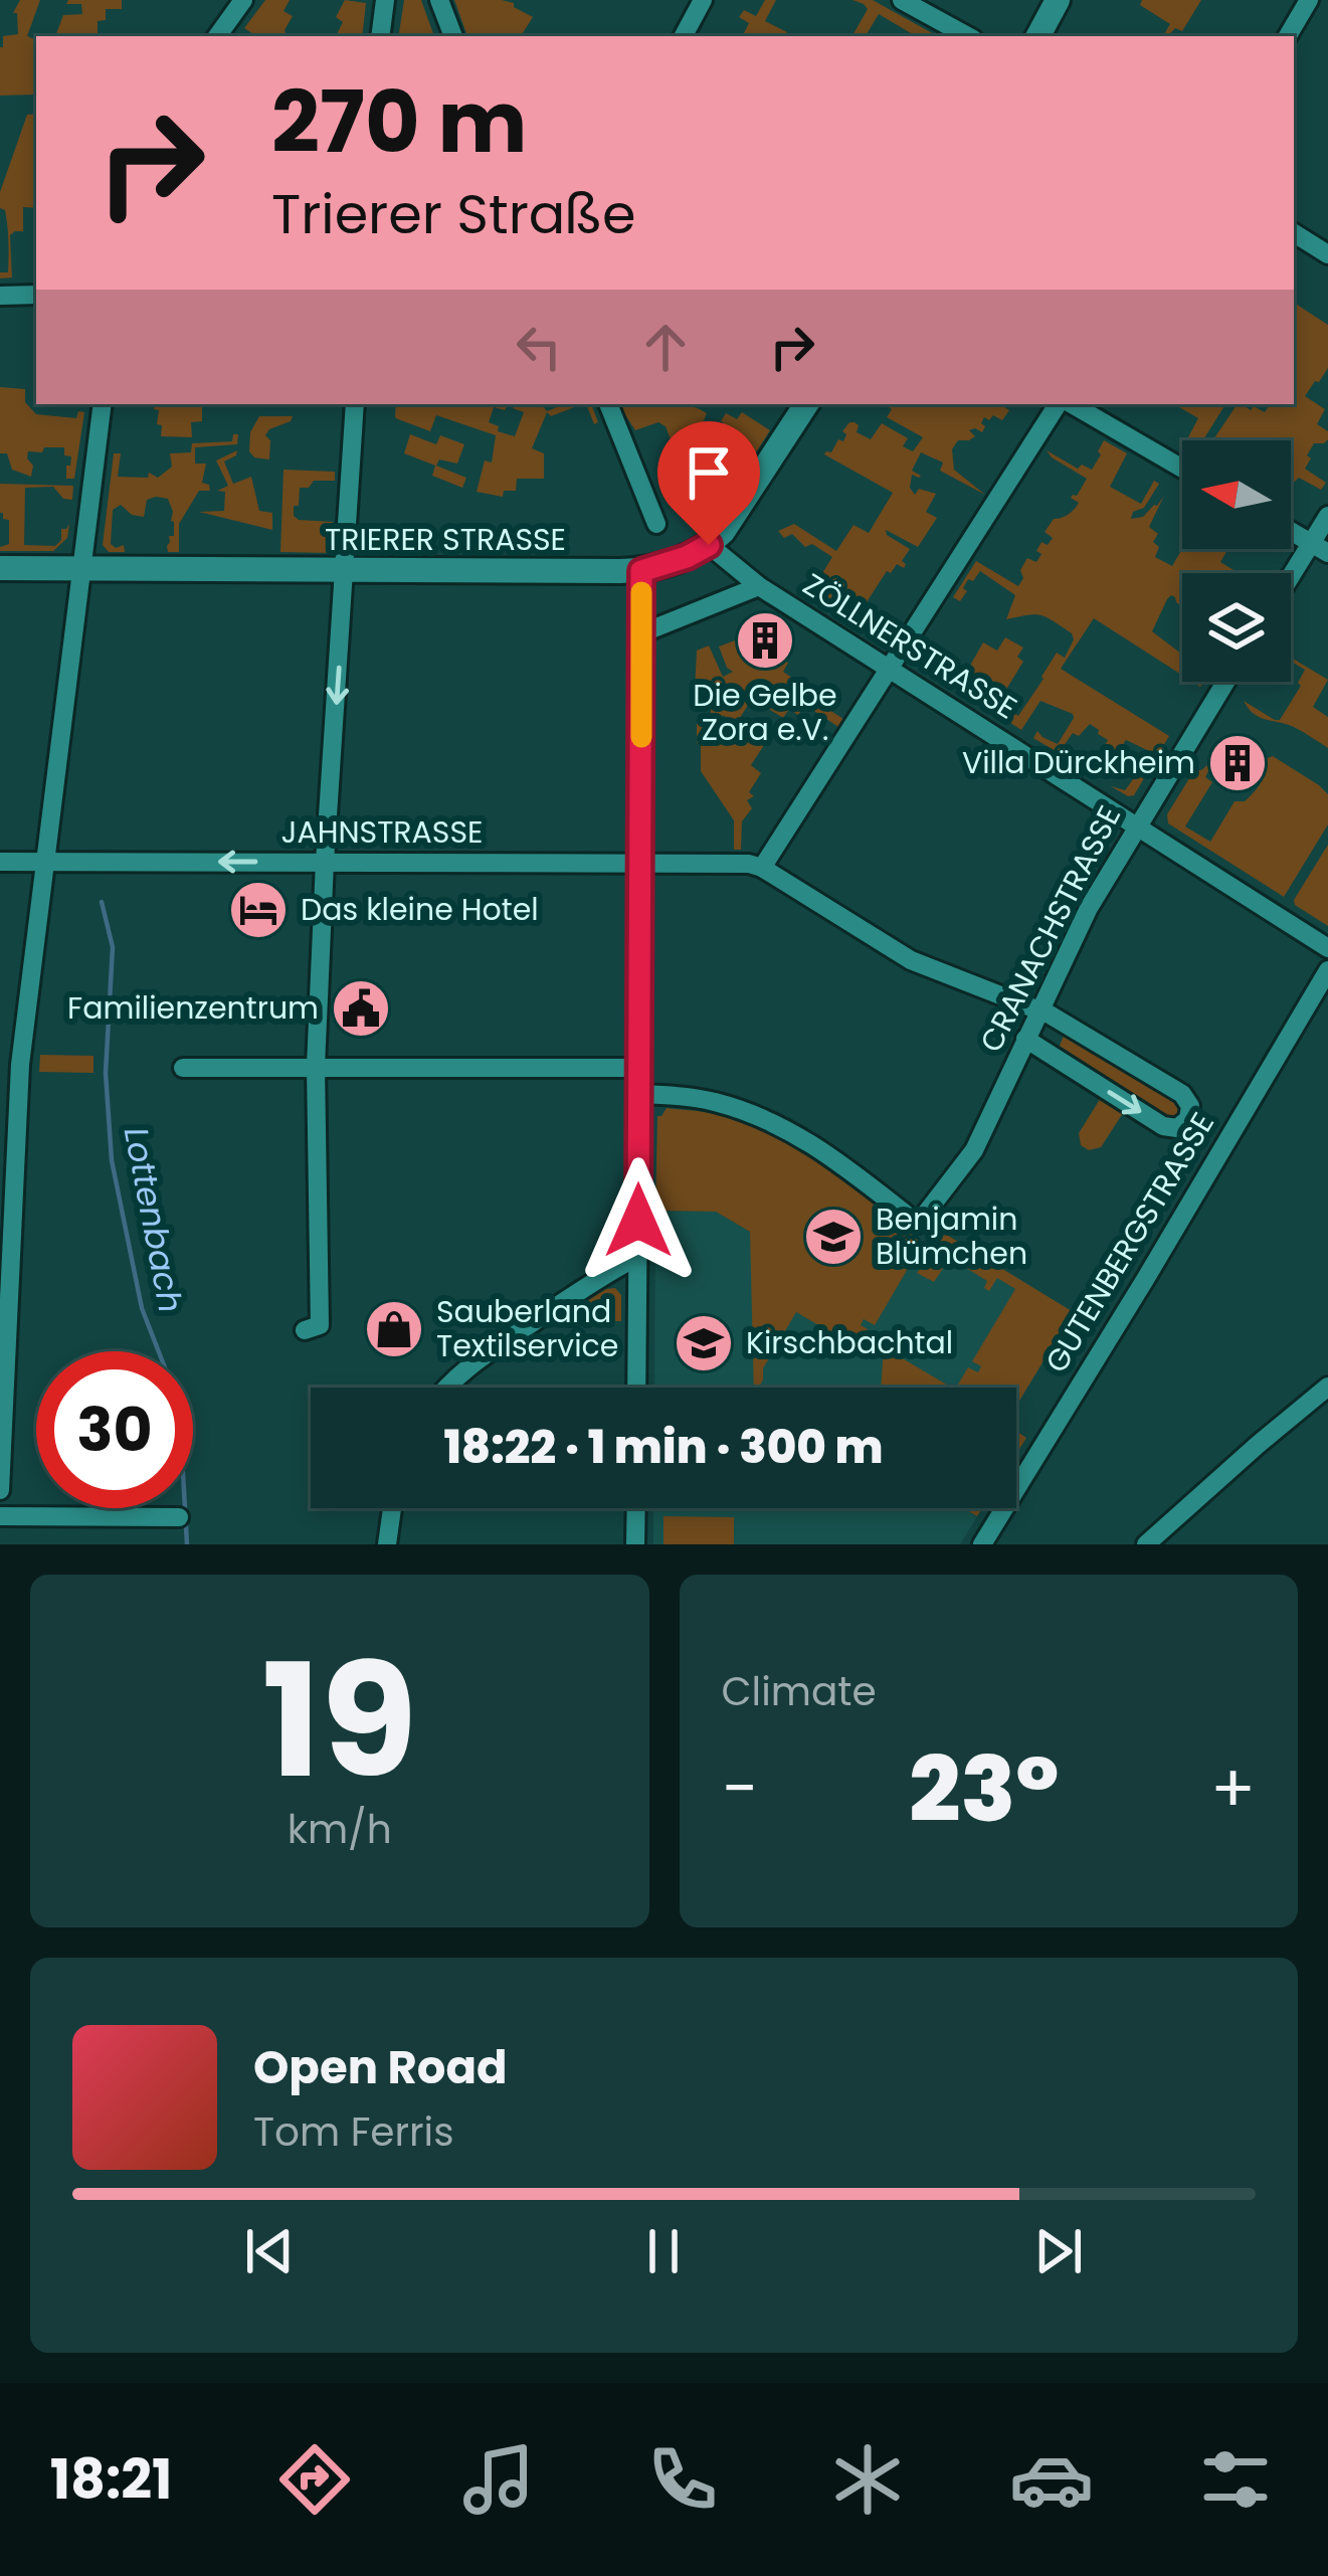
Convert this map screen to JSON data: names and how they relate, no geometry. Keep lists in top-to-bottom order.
{
  "streets": {
    "street": [
      "TRIERER STRASSE",
      "ZÖLLNERSTRASSE",
      "JAHNSTRASSE",
      "CRANACHSTRASSE",
      "GUTENBERGSTRASSE"
    ]
  },
  "crossings": [
    ["TRIERER STRASSE", "ZÖLLNERSTRASSE"],
    ["ZÖLLNERSTRASSE", "CRANACHSTRASSE"]
  ],
  "one_way": ["JAHNSTRASSE"],
  "water": ["Lottenbach"],
  "places": {
    "building": ["Die Gelbe Zora e.V.", "Villa Dürckheim"],
    "hotel": ["Das kleine Hotel"],
    "public building": ["Familienzentrum"],
    "school or university": ["Benjamin Blümchen", "Kirschbachtal"],
    "shop": ["Sauberland Textilservice"]
  },
  "north": "left",
  "page": {
    "turn": ["270 m", "Trierer Straße"],
    "limit": "30",
    "trip": "18:22 · 1 min · 300 m",
    "tile": [
      ["19", "km/h"],
      "Climate"
    ],
    "heat": ["−", "23°", "+"],
    "song": ["Open Road", "Tom Ferris"],
    "tabs": "18:21"
  }
}
